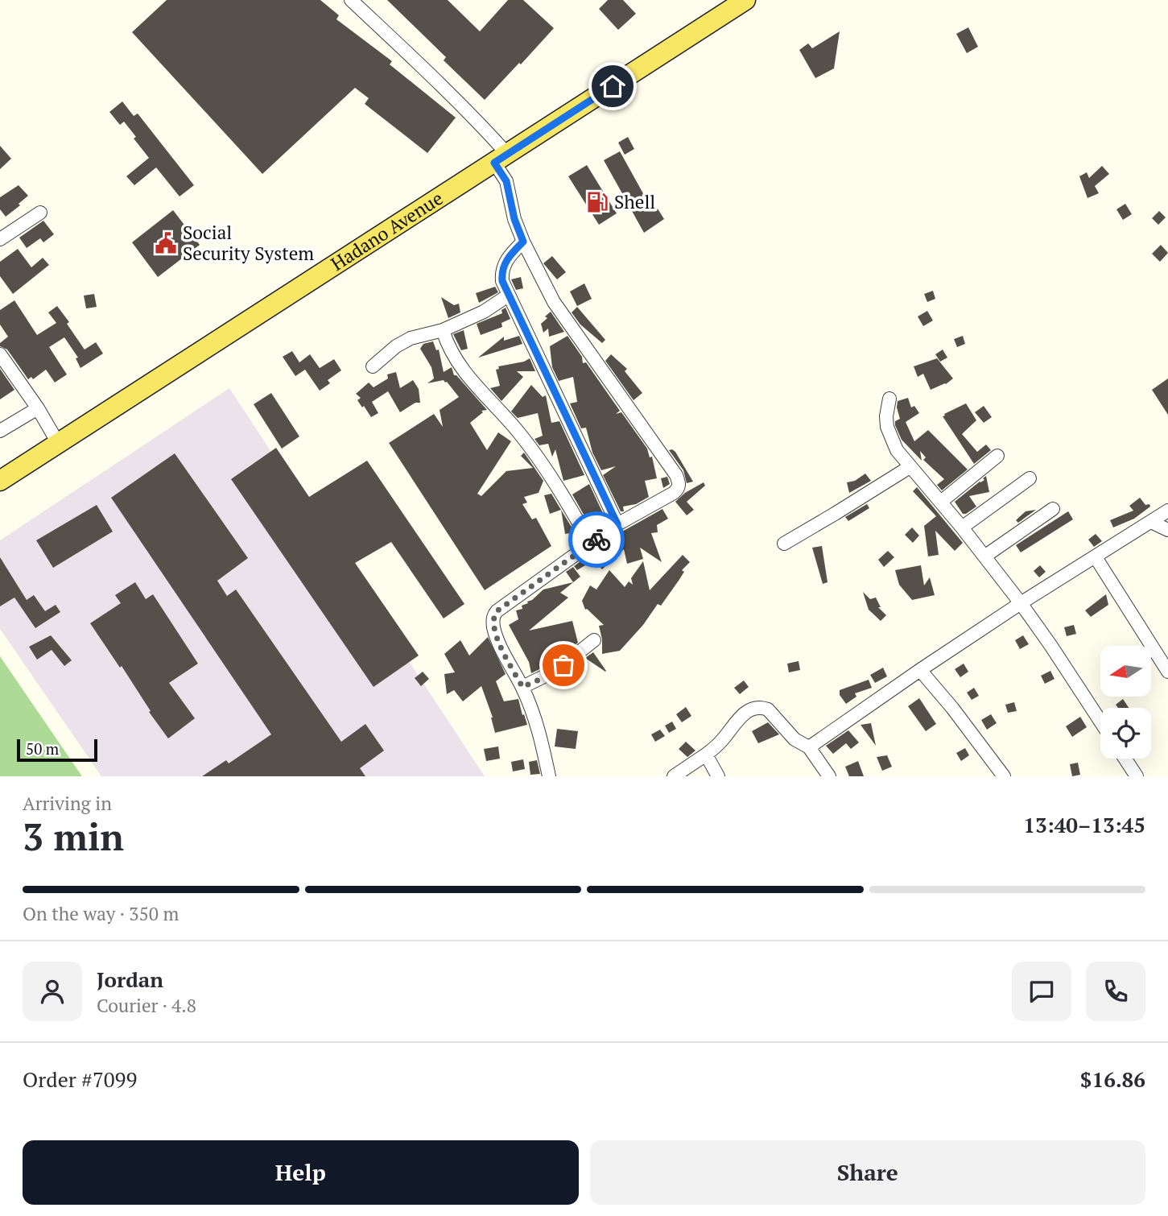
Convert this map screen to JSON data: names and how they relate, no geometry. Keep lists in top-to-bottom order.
{
  "streets": {
    "main road": ["Hadano Avenue"]
  },
  "places": {
    "fuel station": ["Shell"],
    "public building": ["Social Security System"]
  },
  "scale_bar": "50 m",
  "north": "left",
  "page": {
    "scale": "50 m",
    "heading": ["3 min", "Arriving in", "13:40–13:45"],
    "panel": [
      "Jordan",
      "Courier · 4.8",
      "Order #7099",
      "$16.86"
    ],
    "bar": "On the way · 350 m",
    "buttons": ["Help", "Share"]
  }
}
